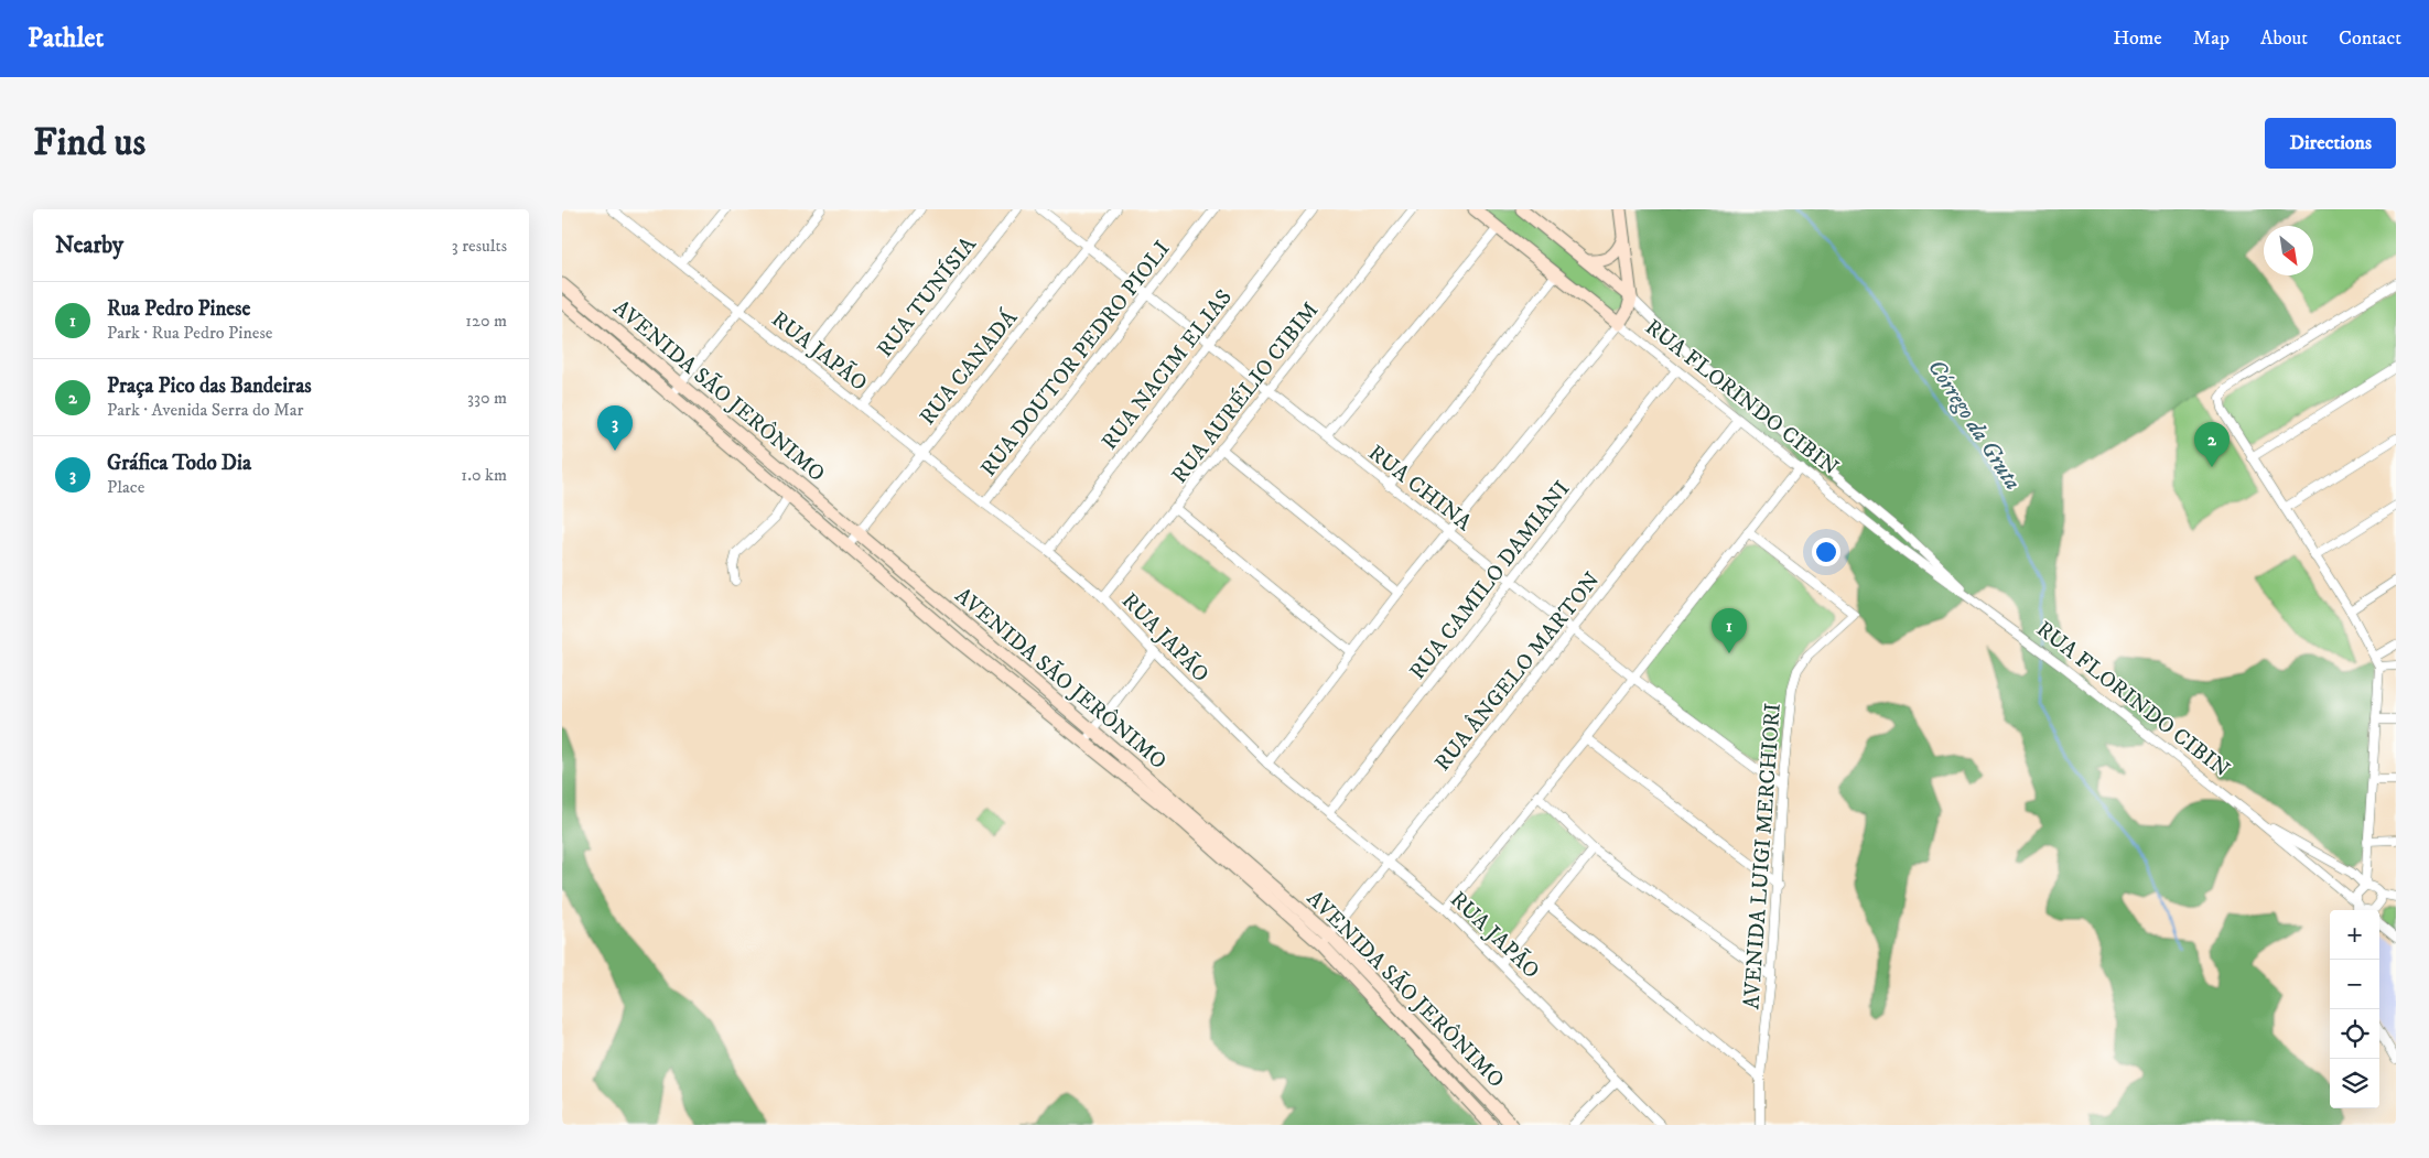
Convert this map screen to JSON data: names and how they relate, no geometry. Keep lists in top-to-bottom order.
{
  "streets": {
    "street": [
      "RUA TUNÍSIA",
      "RUA JAPÃO",
      "RUA DOUTOR PEDRO PIOLI",
      "RUA CANADÁ",
      "RUA NACIM ELIAS",
      "AVENIDA SÃO JERÔNIMO",
      "RUA AURÉLIO CIBIM",
      "RUA FLORINDO CIBIN",
      "RUA CHINA",
      "RUA CAMILO DAMIANI",
      "RUA ÂNGELO MARTON",
      "AVENIDA LUIGI MERCHIORI"
    ]
  },
  "crossings": [
    ["RUA TUNÍSIA", "RUA JAPÃO"],
    ["RUA JAPÃO", "RUA DOUTOR PEDRO PIOLI"],
    ["RUA JAPÃO", "RUA CANADÁ"],
    ["RUA JAPÃO", "RUA NACIM ELIAS"],
    ["RUA JAPÃO", "RUA AURÉLIO CIBIM"],
    ["RUA JAPÃO", "RUA CAMILO DAMIANI"],
    ["RUA JAPÃO", "RUA ÂNGELO MARTON"],
    ["RUA DOUTOR PEDRO PIOLI", "RUA CHINA"],
    ["RUA CANADÁ", "AVENIDA SÃO JERÔNIMO"],
    ["RUA CANADÁ", "RUA CHINA"],
    ["RUA NACIM ELIAS", "RUA CHINA"],
    ["AVENIDA SÃO JERÔNIMO", "RUA ÂNGELO MARTON"],
    ["RUA AURÉLIO CIBIM", "RUA CHINA"],
    ["RUA FLORINDO CIBIN", "RUA CAMILO DAMIANI"],
    ["RUA FLORINDO CIBIN", "RUA ÂNGELO MARTON"],
    ["RUA CHINA", "RUA CAMILO DAMIANI"],
    ["RUA CHINA", "RUA ÂNGELO MARTON"],
    ["RUA CHINA", "AVENIDA LUIGI MERCHIORI"]
  ],
  "water": ["Córrego da Gruta"],
  "north": "bottom right",
  "page": {
    "header": "Pathlet",
    "nav": [
      "Home",
      "Map",
      "About",
      "Contact"
    ],
    "buttons": "Directions",
    "title": "Find us",
    "heading": ["Nearby", "3 results"],
    "list": [
      {
        "mark": "1",
        "name": "Rua Pedro Pinese",
        "note": "Park · Rua Pedro Pinese",
        "value": "120 m"
      },
      {
        "mark": "2",
        "name": "Praça Pico das Bandeiras",
        "note": "Park · Avenida Serra do Mar",
        "value": "330 m"
      },
      {
        "mark": "3",
        "name": "Gráfica Todo Dia",
        "note": "Place",
        "value": "1.0 km"
      }
    ],
    "pins": ["3", "2", "1"],
    "map_buttons": ["+", "−"]
  }
}
